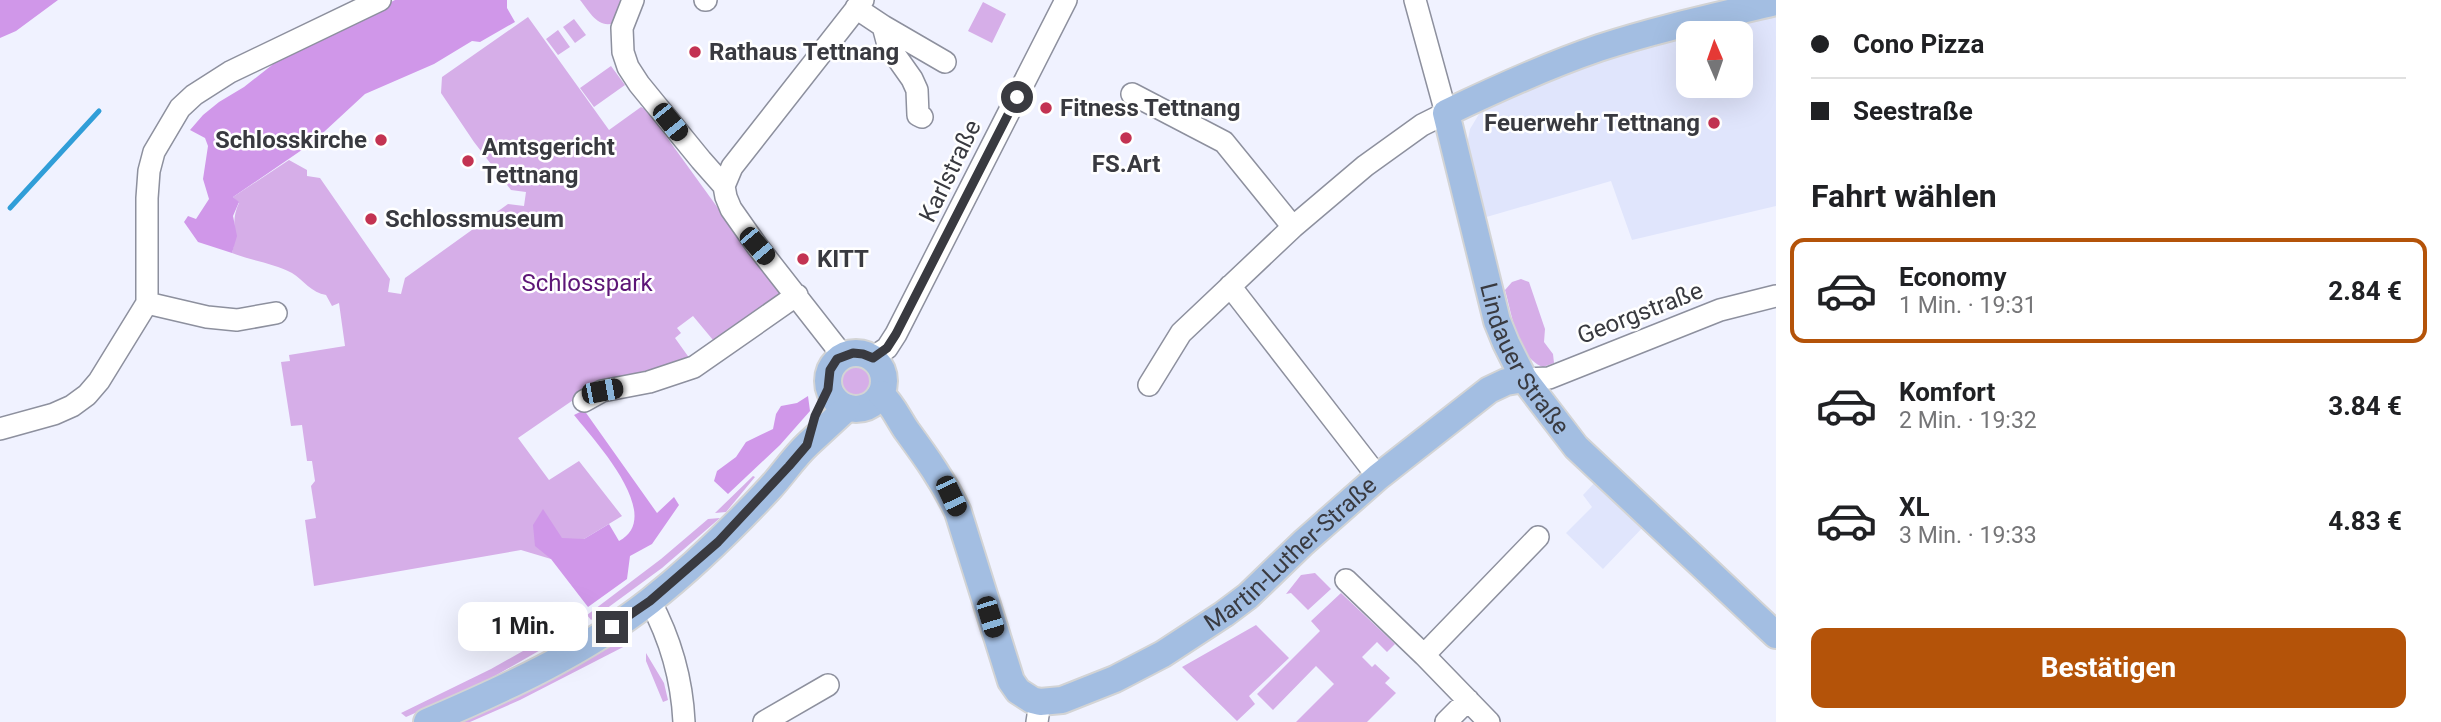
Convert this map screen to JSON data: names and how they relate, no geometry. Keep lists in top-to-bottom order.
{
  "streets": {
    "main road": ["Lindauer Straße", "Martin-Luther-Straße"],
    "street": ["Karlstraße", "Georgstraße"]
  },
  "crossings": [
    ["Georgstraße", "Lindauer Straße"],
    ["Georgstraße", "Martin-Luther-Straße"],
    ["Lindauer Straße", "Martin-Luther-Straße"]
  ],
  "parks": ["Schlosspark"],
  "places": [
    "Rathaus Tettnang",
    "Fitness Tettnang",
    "Feuerwehr Tettnang",
    "FS.Art",
    "Schlosskirche",
    "Amtsgericht Tettnang",
    "Schlossmuseum",
    "KITT"
  ],
  "north": "top",
  "page": {
    "banner": ["Cono Pizza", "Seestraße"],
    "heading": "Fahrt wählen",
    "list": [
      {
        "name": "Economy",
        "note": "1 Min. · 19:31",
        "value": "2.84 €"
      },
      {
        "name": "Komfort",
        "note": "2 Min. · 19:32",
        "value": "3.84 €"
      },
      {
        "name": "XL",
        "note": "3 Min. · 19:33",
        "value": "4.83 €"
      }
    ],
    "bubble": "1 Min.",
    "buttons": "Bestätigen"
  }
}
